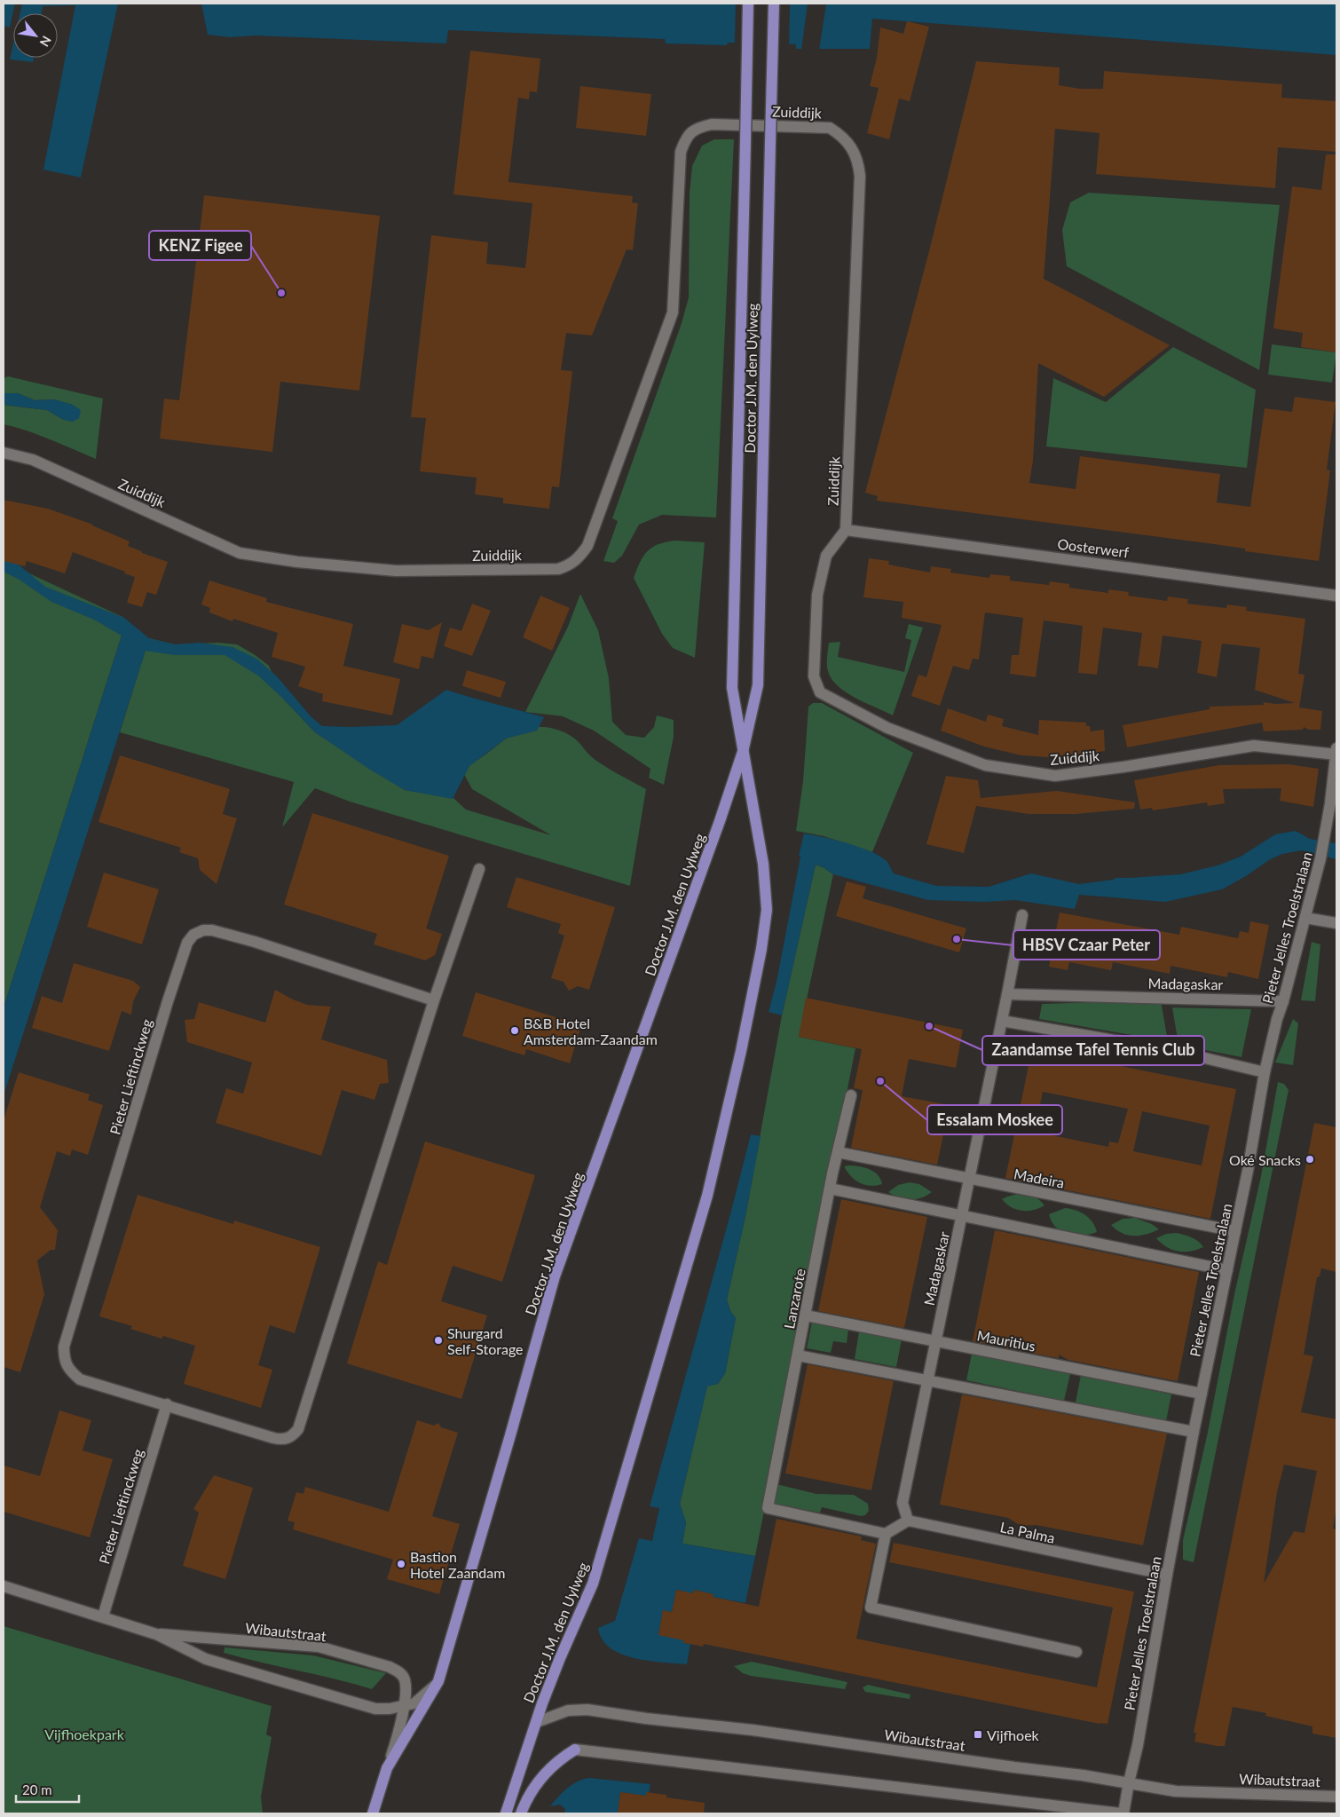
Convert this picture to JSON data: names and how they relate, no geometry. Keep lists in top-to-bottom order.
{
  "streets": {
    "main road": ["Doctor J.M. den Uylweg"],
    "street": [
      "Zuiddijk",
      "Oosterwerf",
      "Pieter Jelles Troelstralaan",
      "Madagaskar",
      "Pieter Lieftinckweg",
      "Madeira",
      "Lanzarote",
      "Mauritius",
      "La Palma",
      "Wibautstraat"
    ]
  },
  "crossings": [
    ["Zuiddijk", "Oosterwerf"],
    ["Zuiddijk", "Pieter Jelles Troelstralaan"],
    ["Doctor J.M. den Uylweg", "Wibautstraat"],
    ["Pieter Jelles Troelstralaan", "Madagaskar"],
    ["Pieter Jelles Troelstralaan", "Madeira"],
    ["Pieter Jelles Troelstralaan", "Mauritius"],
    ["Pieter Jelles Troelstralaan", "La Palma"],
    ["Pieter Jelles Troelstralaan", "Wibautstraat"],
    ["Madagaskar", "Madeira"],
    ["Madagaskar", "Mauritius"],
    ["Madagaskar", "La Palma"],
    ["Pieter Lieftinckweg", "Wibautstraat"],
    ["Madeira", "Lanzarote"],
    ["Lanzarote", "Mauritius"]
  ],
  "parks": ["Vijfhoekpark"],
  "places": {
    "other": [
      "KENZ Figee",
      "HBSV Czaar Peter",
      "Zaandamse Tafel Tennis Club",
      "B&B Hotel Amsterdam-Zaandam",
      "Essalam Moskee",
      "Oké Snacks",
      "Shurgard Self-Storage",
      "Bastion Hotel Zaandam"
    ],
    "transit": ["Vijfhoek"]
  },
  "scale_bar": "20 m",
  "north": "bottom right"
}
